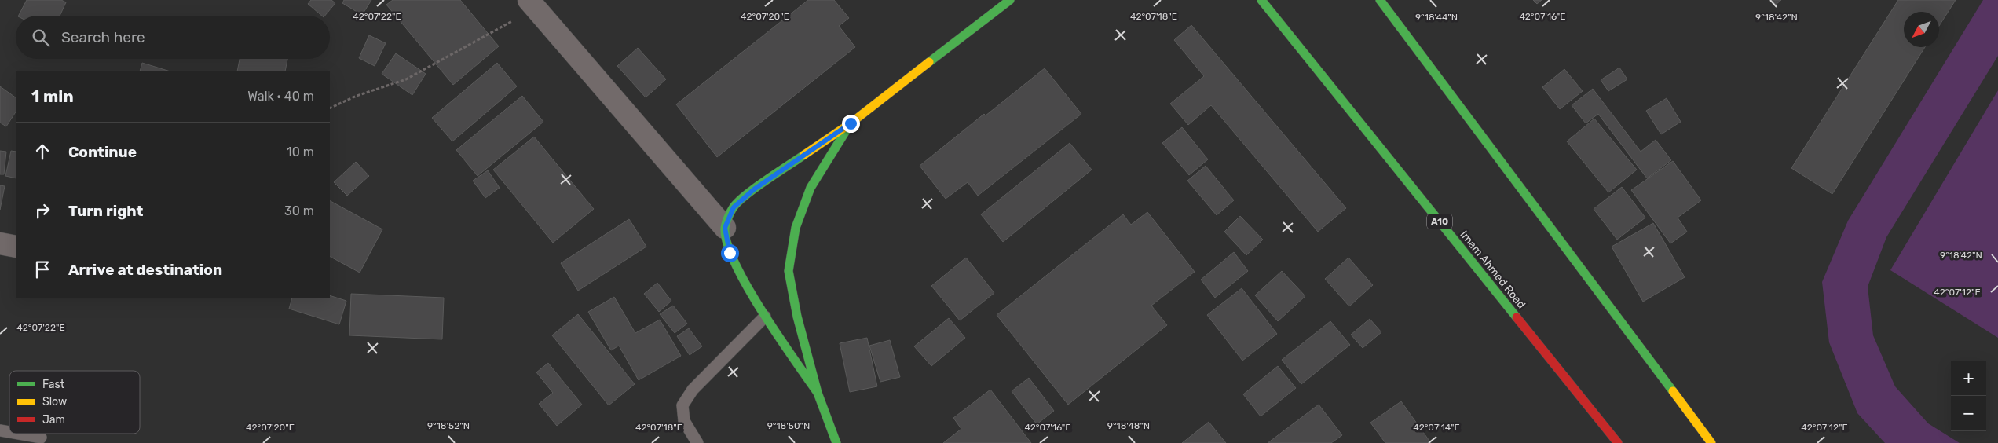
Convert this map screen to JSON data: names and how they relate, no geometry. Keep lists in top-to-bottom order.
{
  "streets": {
    "main road": ["A10", "Imam Ahmed Road"]
  },
  "legend": ["Fast", "Slow", "Jam"],
  "north": "bottom left",
  "page": {
    "search": "Search here",
    "heading": ["1 min", "Walk · 40 m"],
    "list": [
      ["Continue", "10 m"],
      ["Turn right", "30 m"],
      "Arrive at destination"
    ],
    "map_buttons": ["+", "−"]
  },
  "coordinates": [
    "42°07'22\"E",
    "42°07'20\"E",
    "42°07'18\"E",
    "42°07'16\"E",
    "9°18'44\"N",
    "9°18'42\"N",
    "42°07'12\"E",
    "9°18'52\"N",
    "9°18'50\"N",
    "9°18'48\"N",
    "42°07'14\"E"
  ]
}
